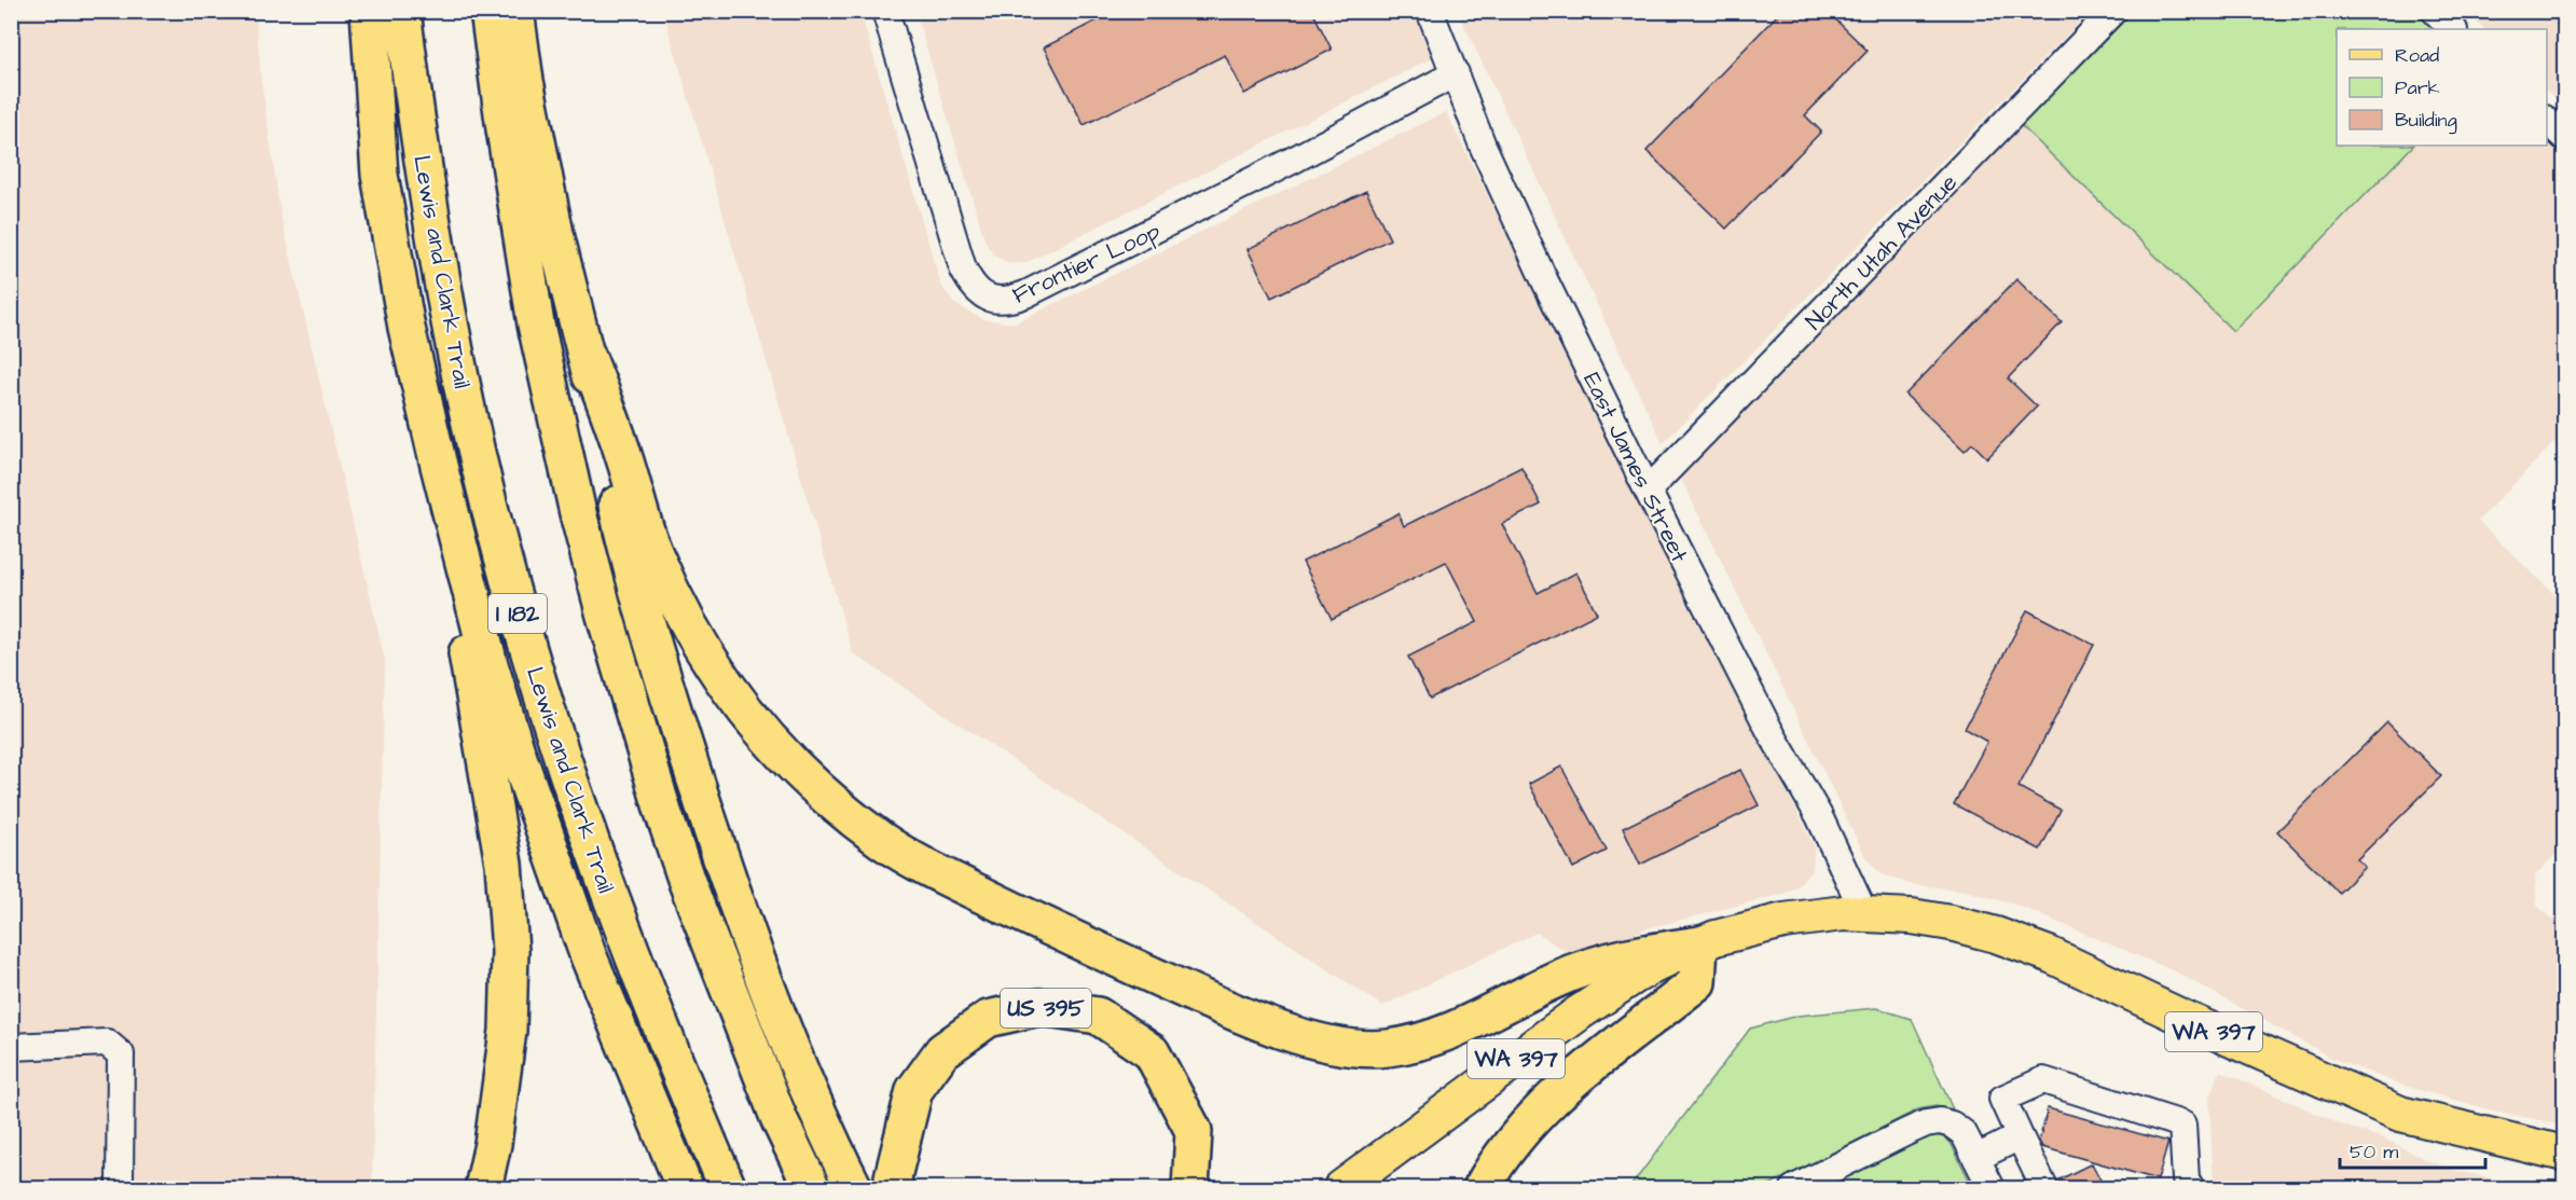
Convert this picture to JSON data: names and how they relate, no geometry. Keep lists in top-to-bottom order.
{
  "streets": {
    "highway": ["Lewis and Clark Trail", "I 182", "US 395"],
    "main road": ["WA 397"],
    "street": ["North Utah Avenue", "Frontier Loop", "East James Street"]
  },
  "crossings": [
    ["North Utah Avenue", "East James Street"],
    ["Frontier Loop", "East James Street"],
    ["East James Street", "WA 397"]
  ],
  "legend": ["Road", "Park", "Building"],
  "scale_bar": "50 m"
}
